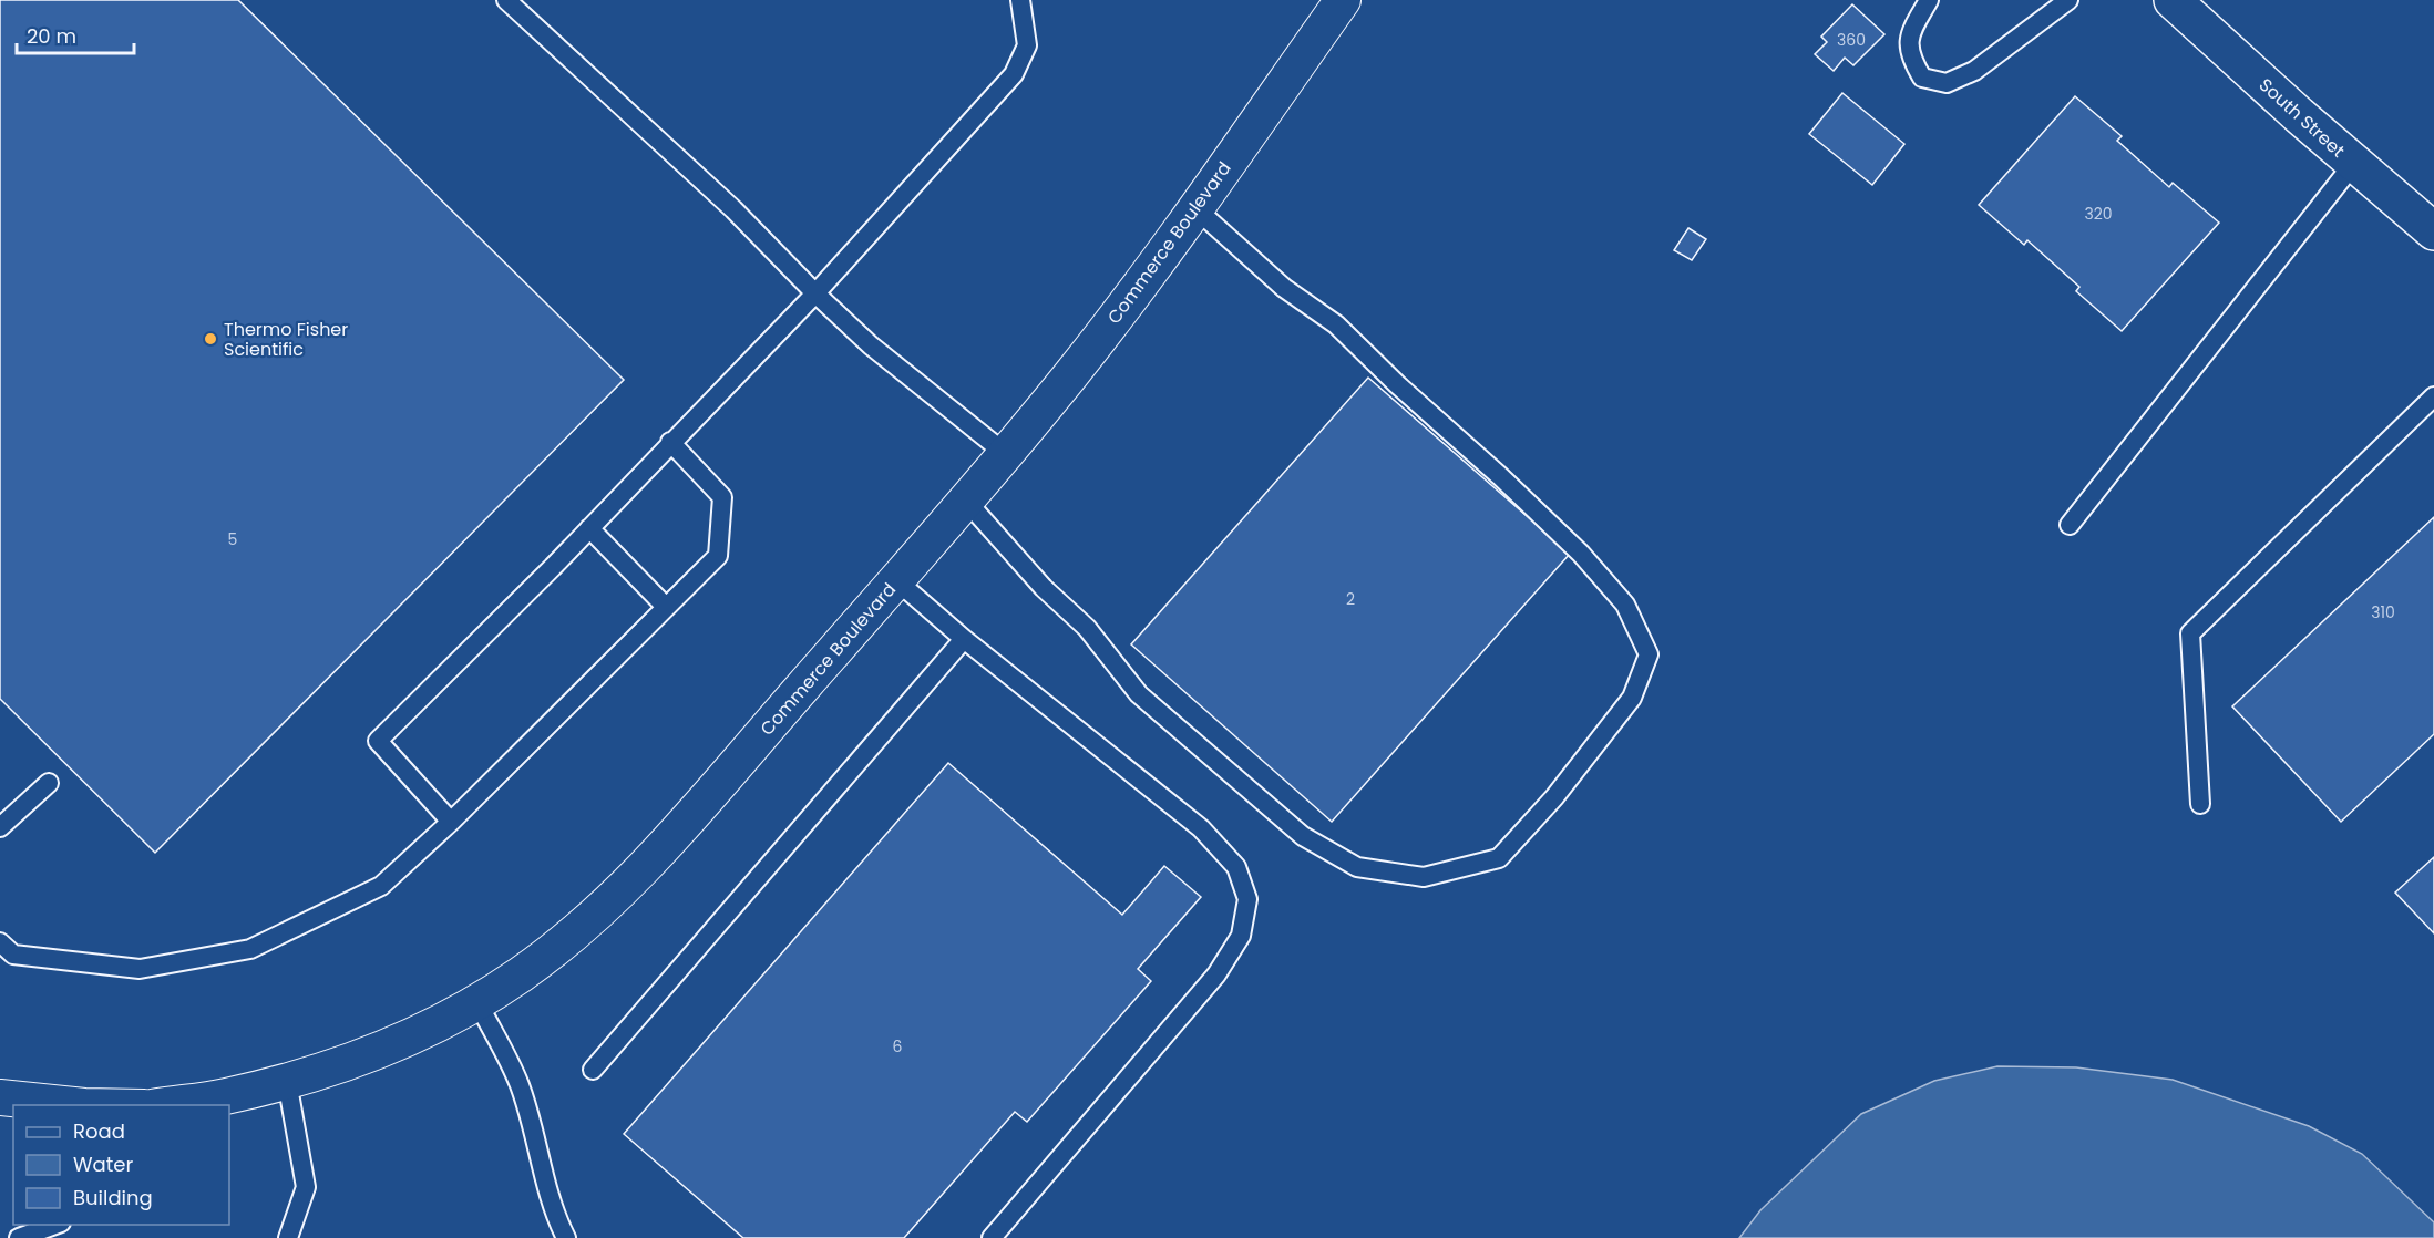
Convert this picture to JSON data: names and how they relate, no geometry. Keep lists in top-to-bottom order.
{
  "streets": {
    "main road": ["South Street"],
    "street": ["Commerce Boulevard"]
  },
  "places": ["Thermo Fisher Scientific"],
  "house_numbers": [
    "360",
    "320",
    "5",
    "2",
    "310",
    "6"
  ],
  "legend": ["Road", "Water", "Building"],
  "scale_bar": "20 m"
}
